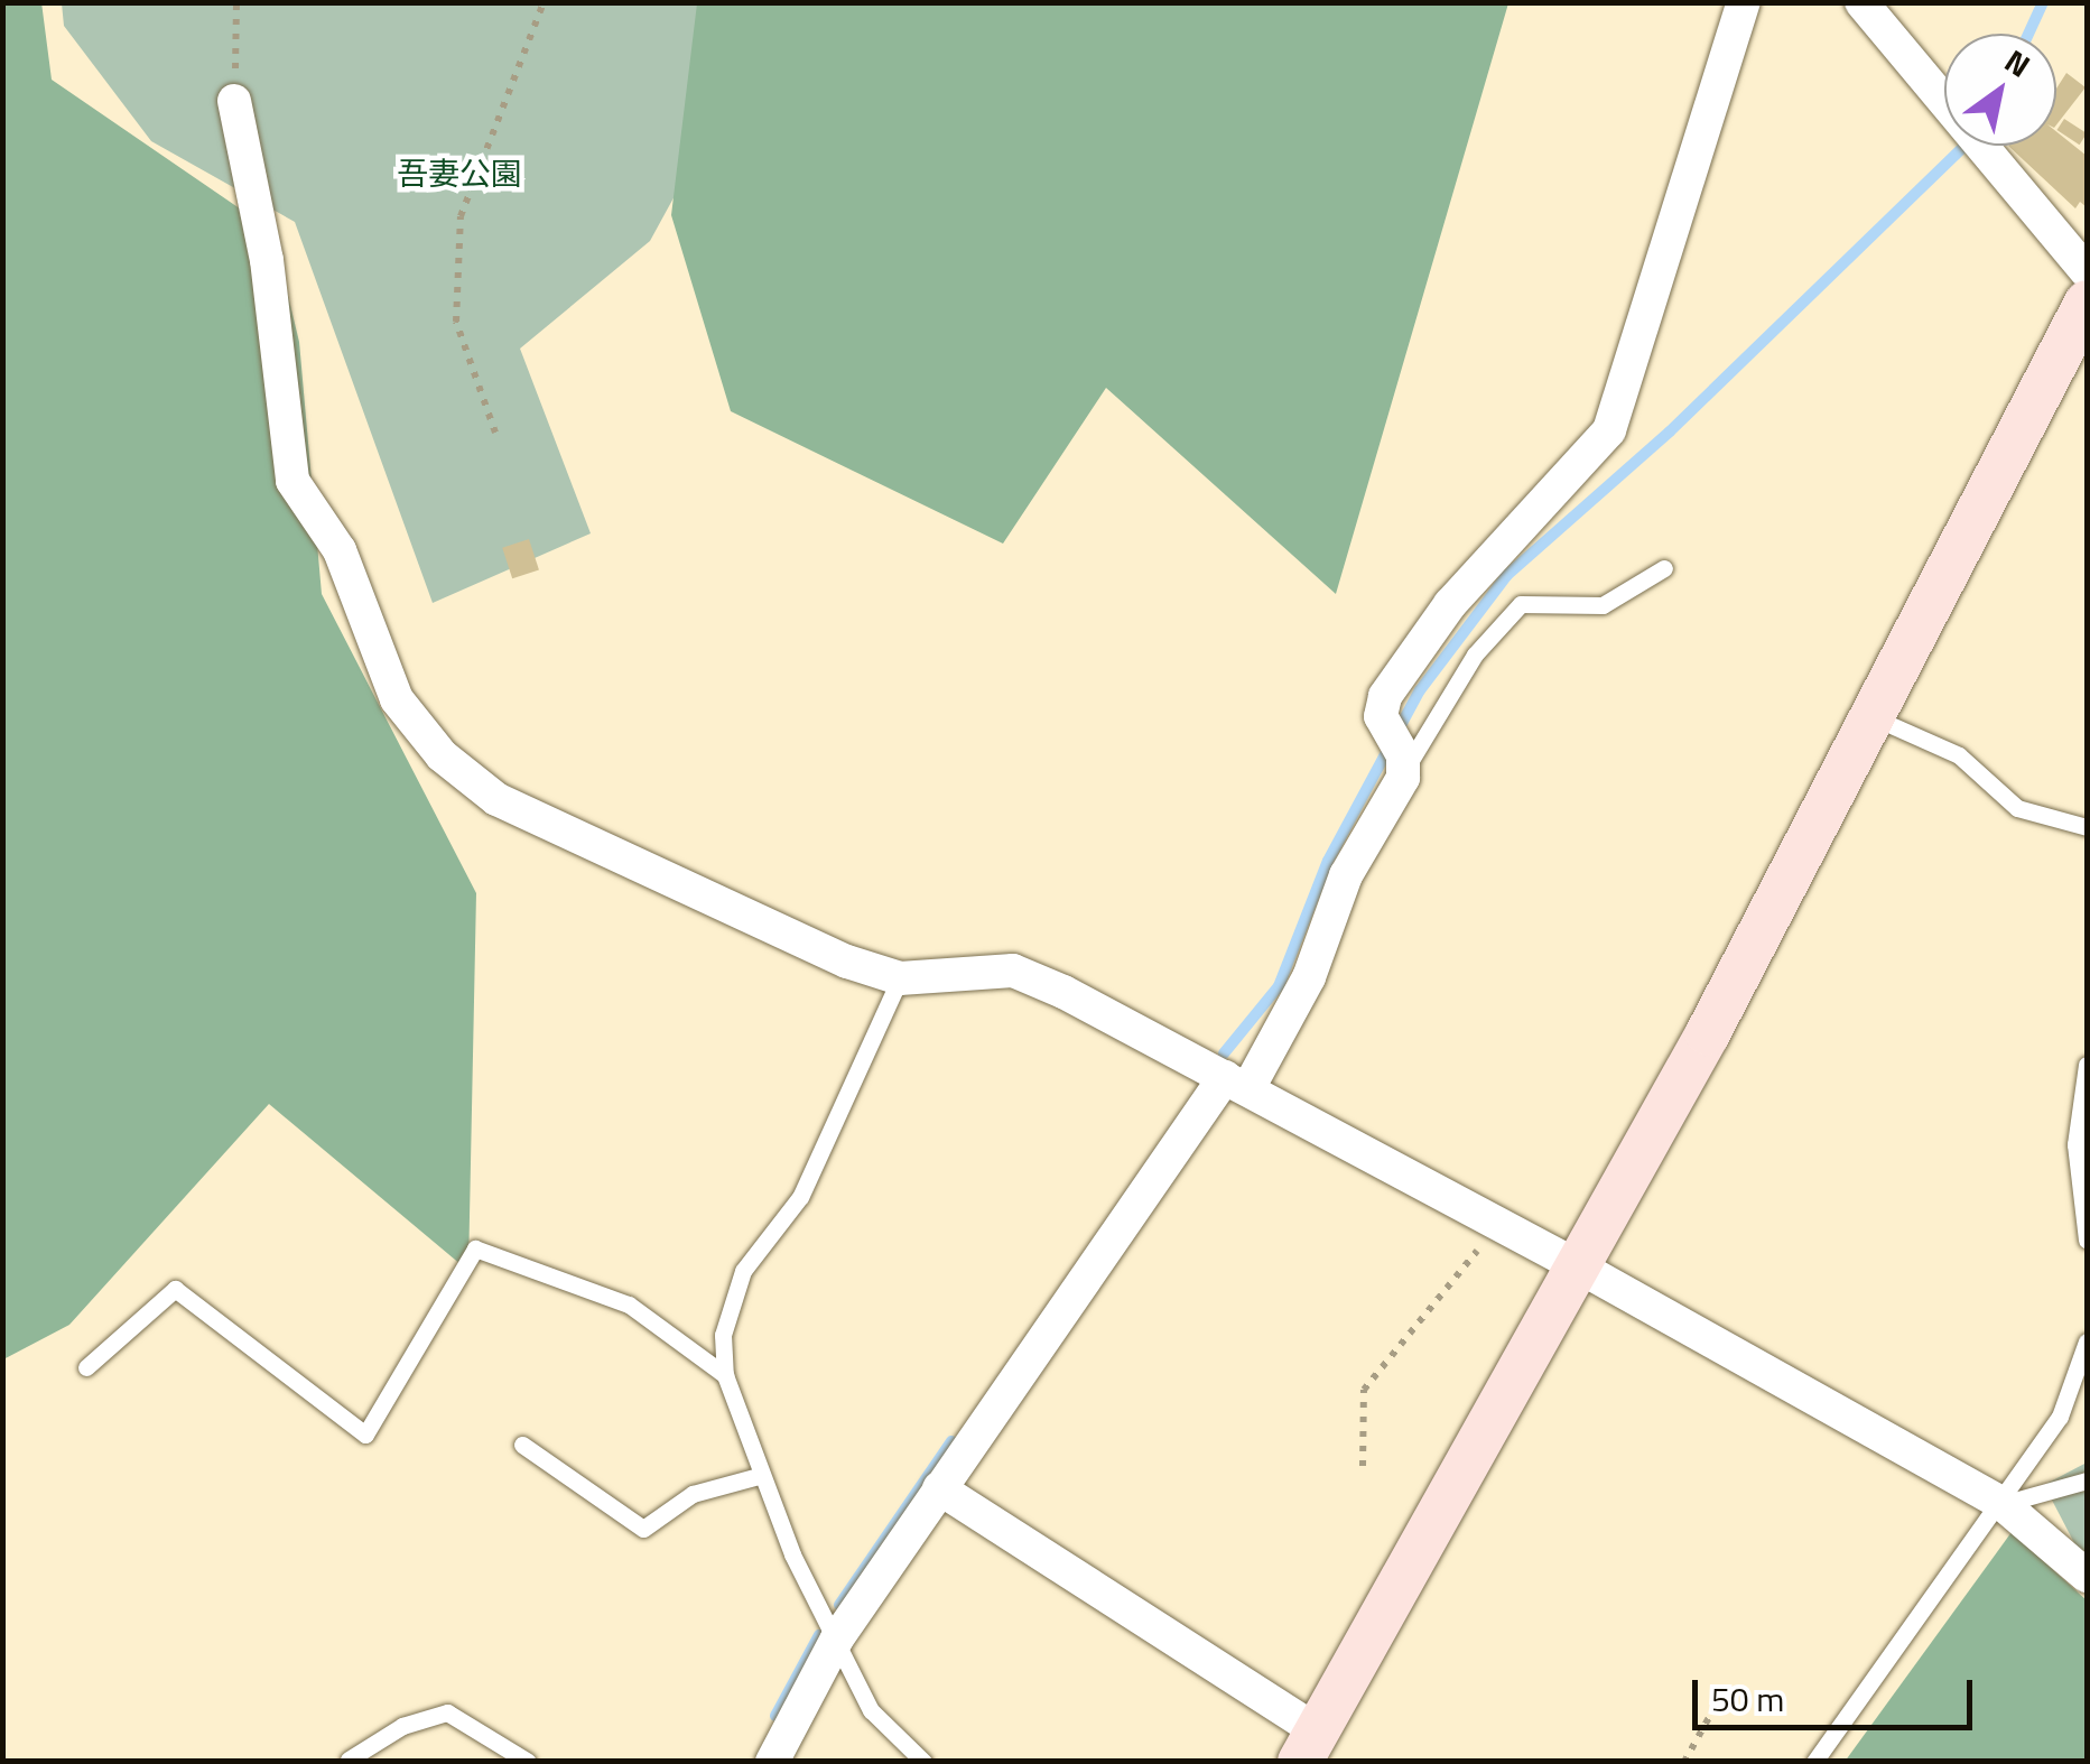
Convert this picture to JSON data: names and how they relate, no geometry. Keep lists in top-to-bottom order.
{
  "parks": ["吾妻公園"],
  "scale_bar": "50 m",
  "north": "top right"
}
